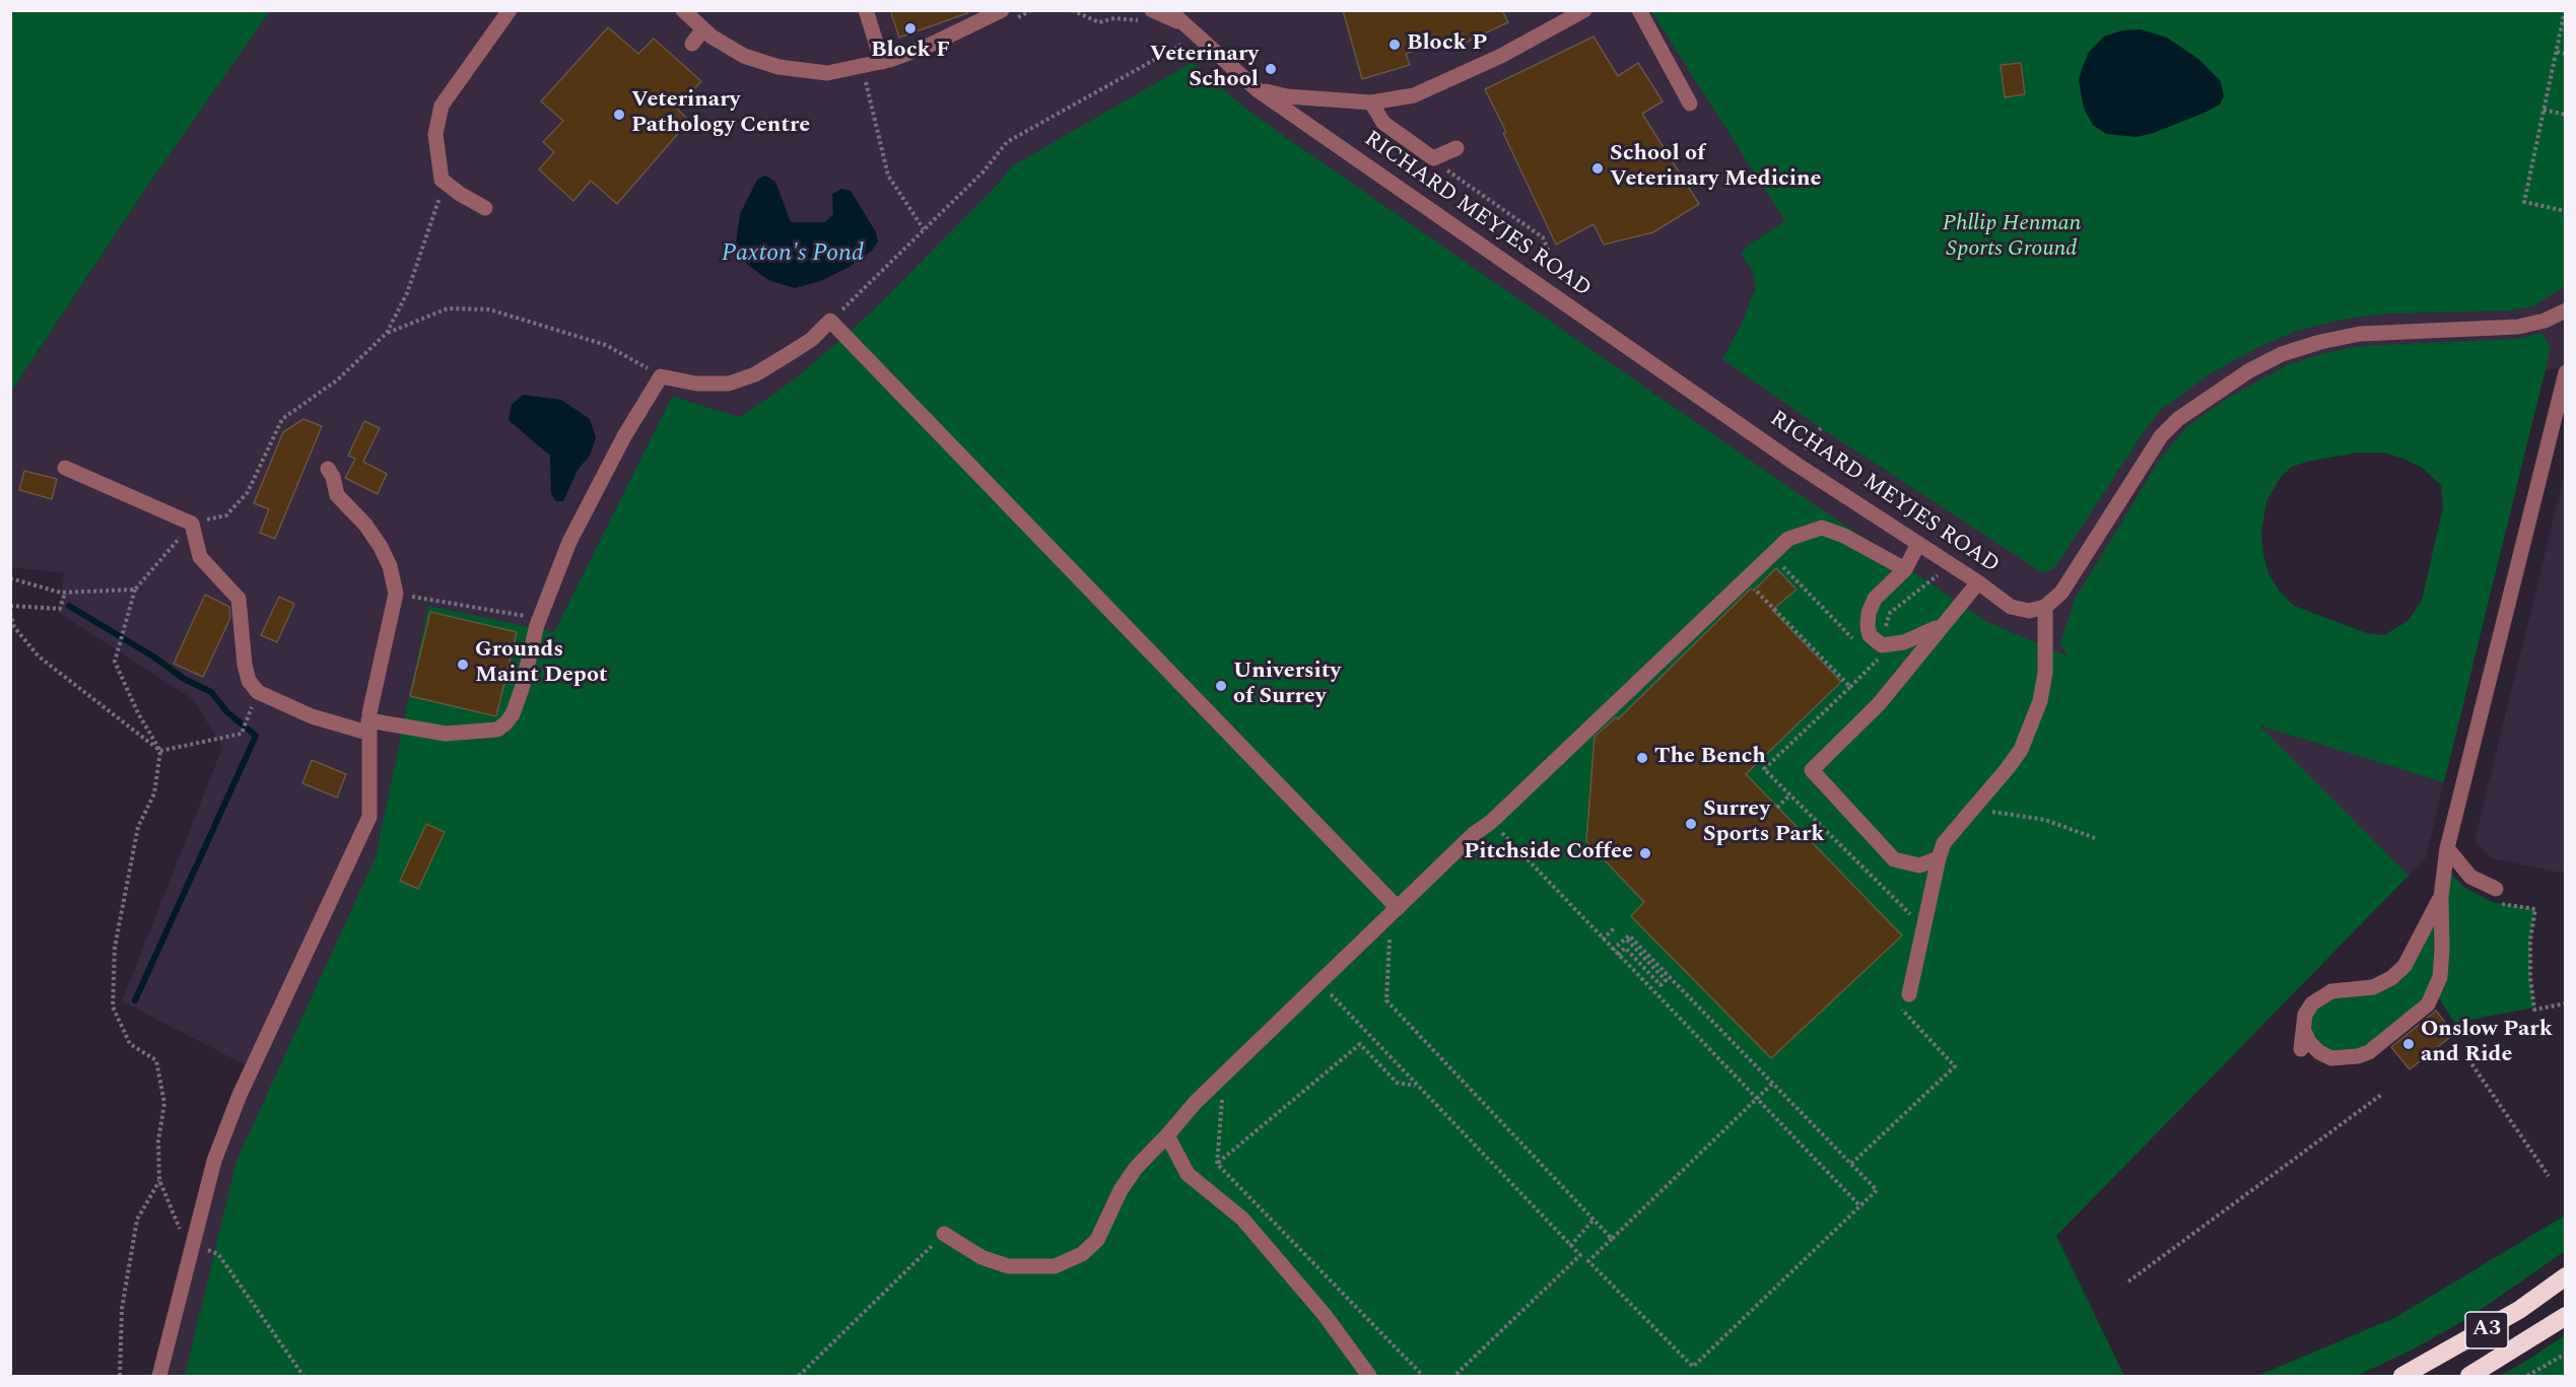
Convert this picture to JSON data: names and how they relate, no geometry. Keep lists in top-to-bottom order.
{
  "streets": {
    "highway": ["A3"],
    "street": ["RICHARD MEYJES ROAD"]
  },
  "water": ["Paxton's Pond"],
  "parks": ["Phllip Henman Sports Ground"],
  "places": [
    "Block F",
    "Block P",
    "Veterinary School",
    "Veterinary Pathology Centre",
    "School of Veterinary Medicine",
    "Grounds Maint Depot",
    "University of Surrey",
    "The Bench",
    "Surrey Sports Park",
    "Pitchside Coffee",
    "Onslow Park and Ride"
  ]
}
